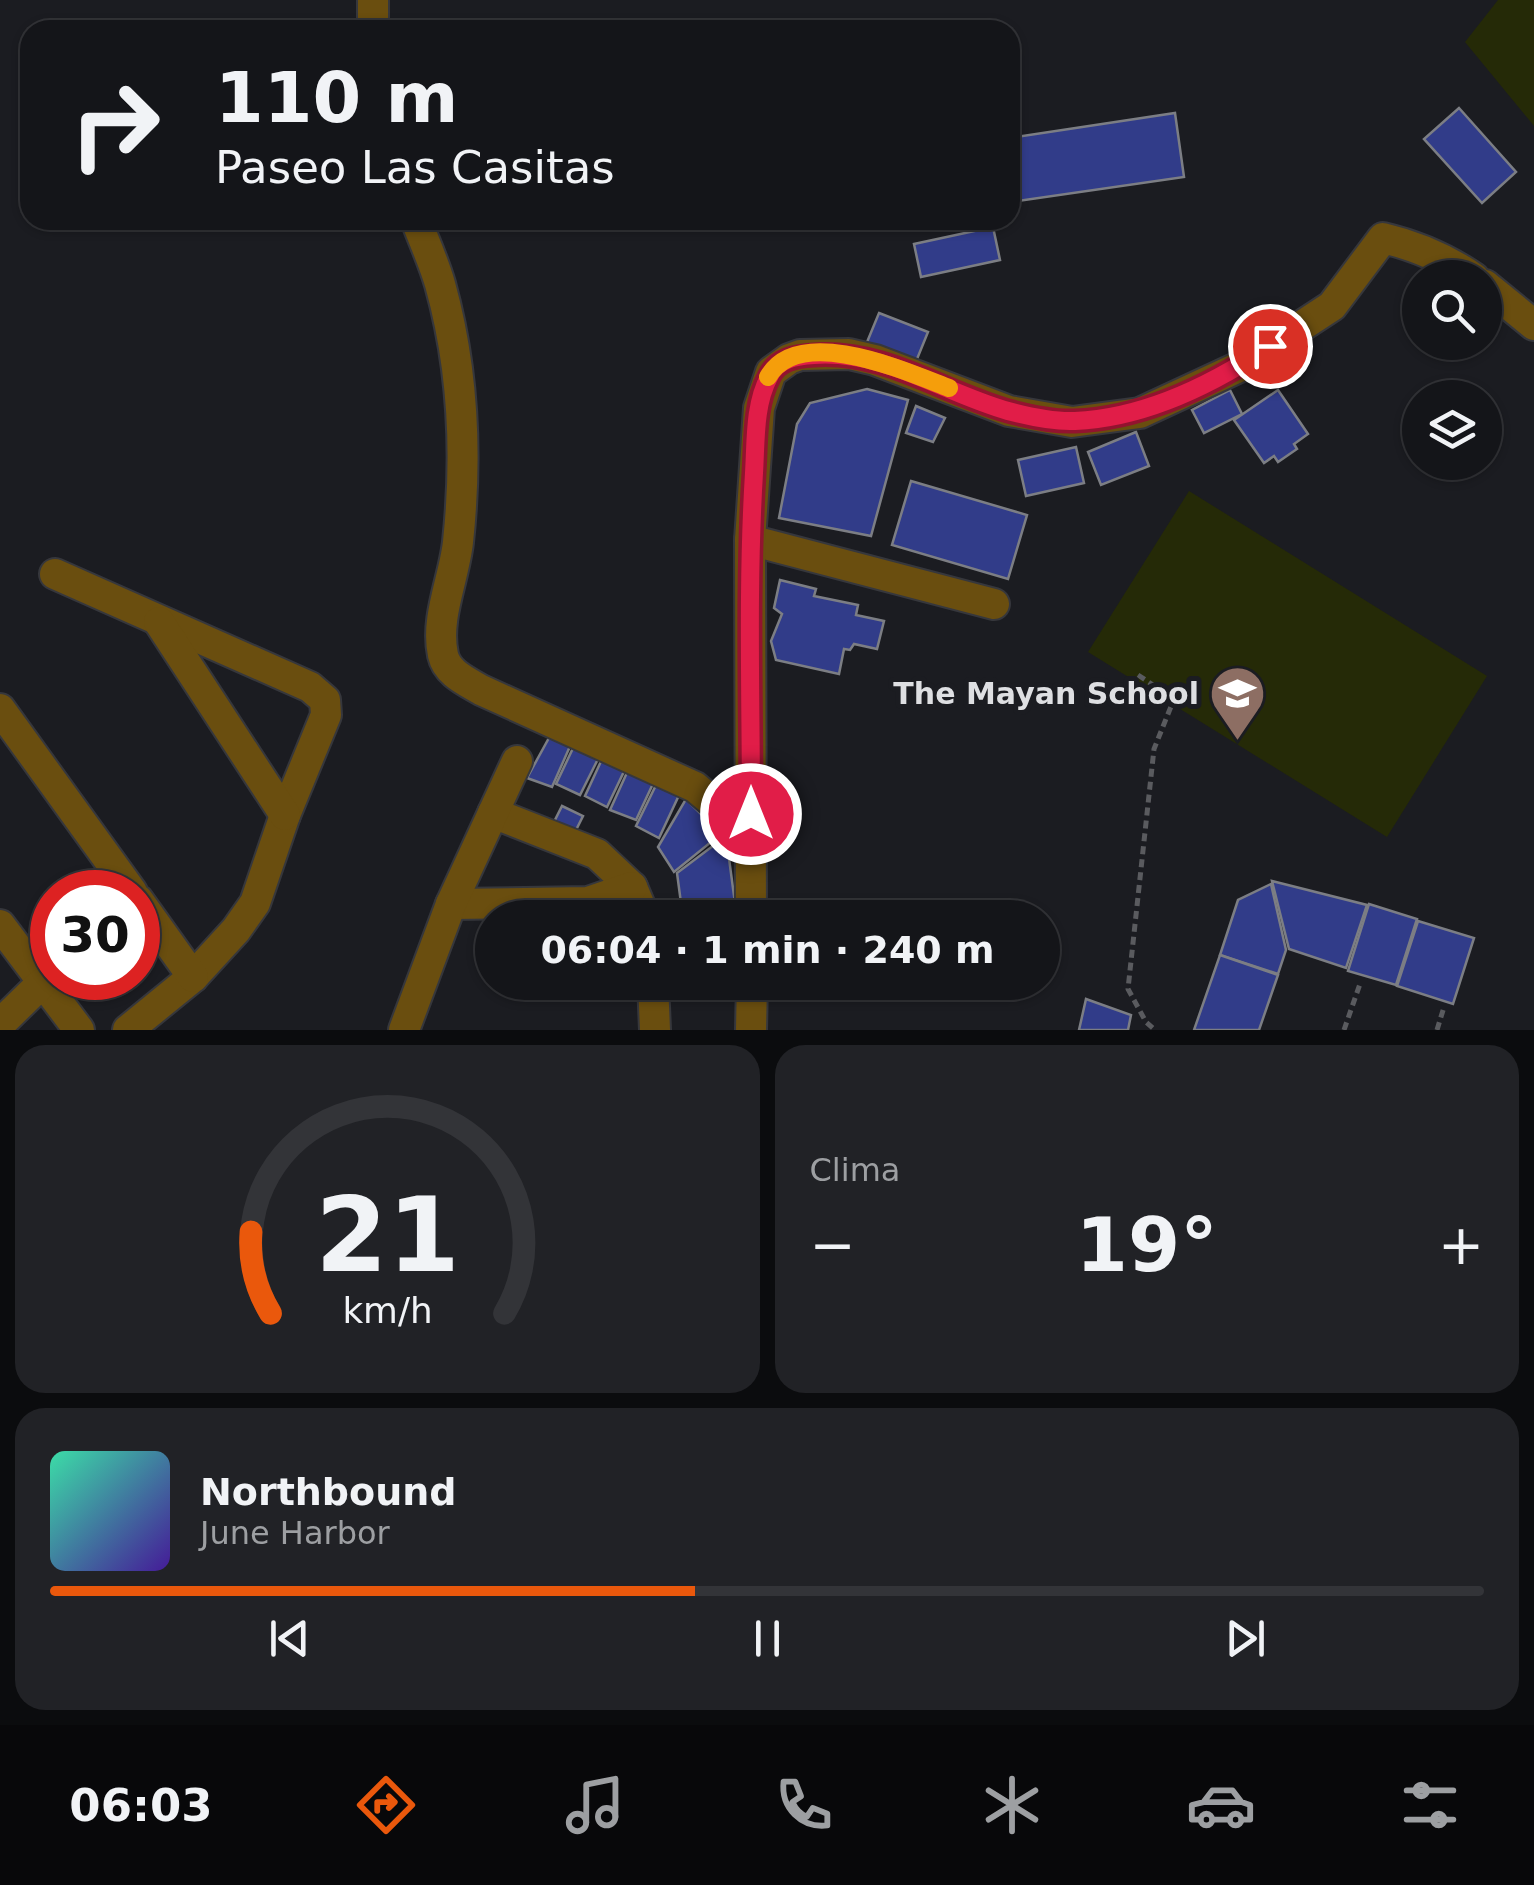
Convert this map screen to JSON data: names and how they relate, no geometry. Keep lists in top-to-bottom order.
{
  "places": {
    "school or university": ["The Mayan School"]
  },
  "page": {
    "turn": ["110 m", "Paseo Las Casitas"],
    "limit": "30",
    "trip": "06:04 · 1 min · 240 m",
    "tile": "Clima",
    "heat": ["−", "19°", "+"],
    "song": ["Northbound", "June Harbor"],
    "tabs": "06:03",
    "gauge": ["21", "km/h"]
  }
}
